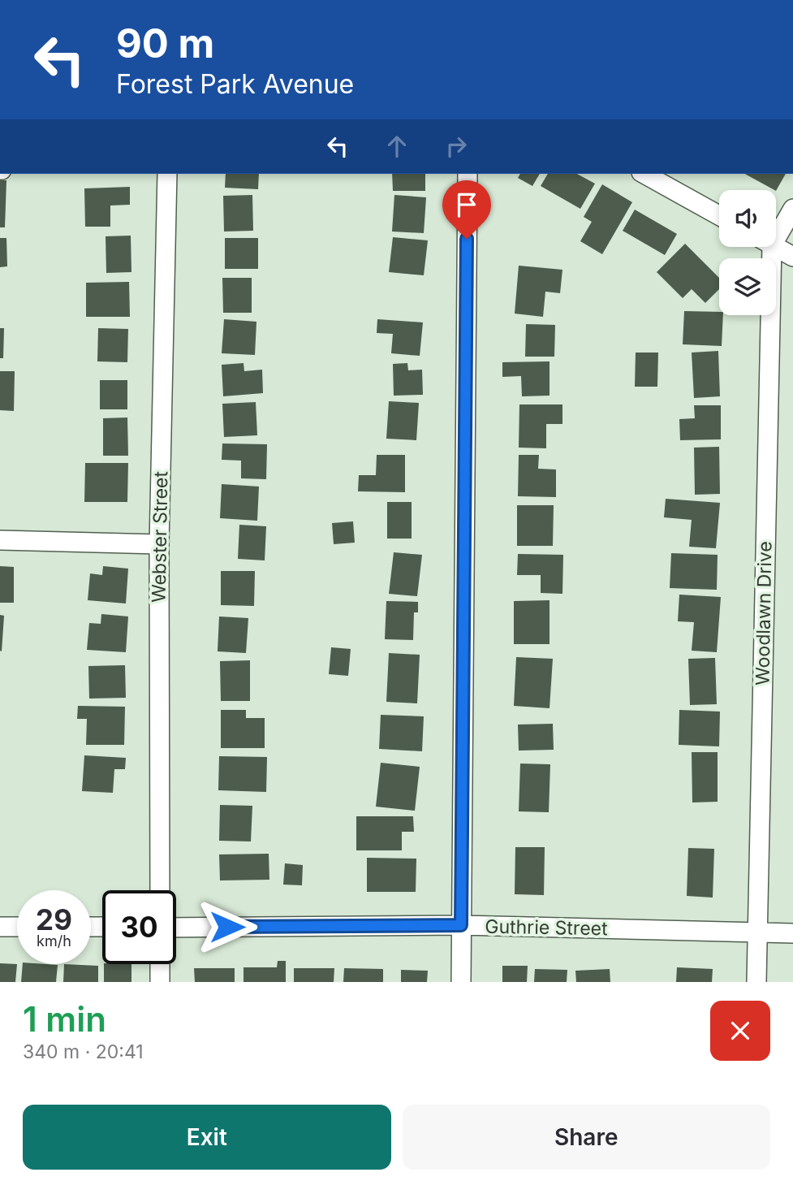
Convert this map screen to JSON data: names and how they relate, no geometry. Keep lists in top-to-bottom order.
{
  "streets": {
    "street": ["Webster Street", "Woodlawn Drive", "Guthrie Street"]
  },
  "crossings": [
    ["Woodlawn Drive", "Guthrie Street"]
  ],
  "page": {
    "turn": ["90 m", "Forest Park Avenue"],
    "speed": "29 km/h",
    "limit": "30",
    "heading": ["1 min", "340 m · 20:41"],
    "buttons": ["Exit", "Share"]
  }
}
